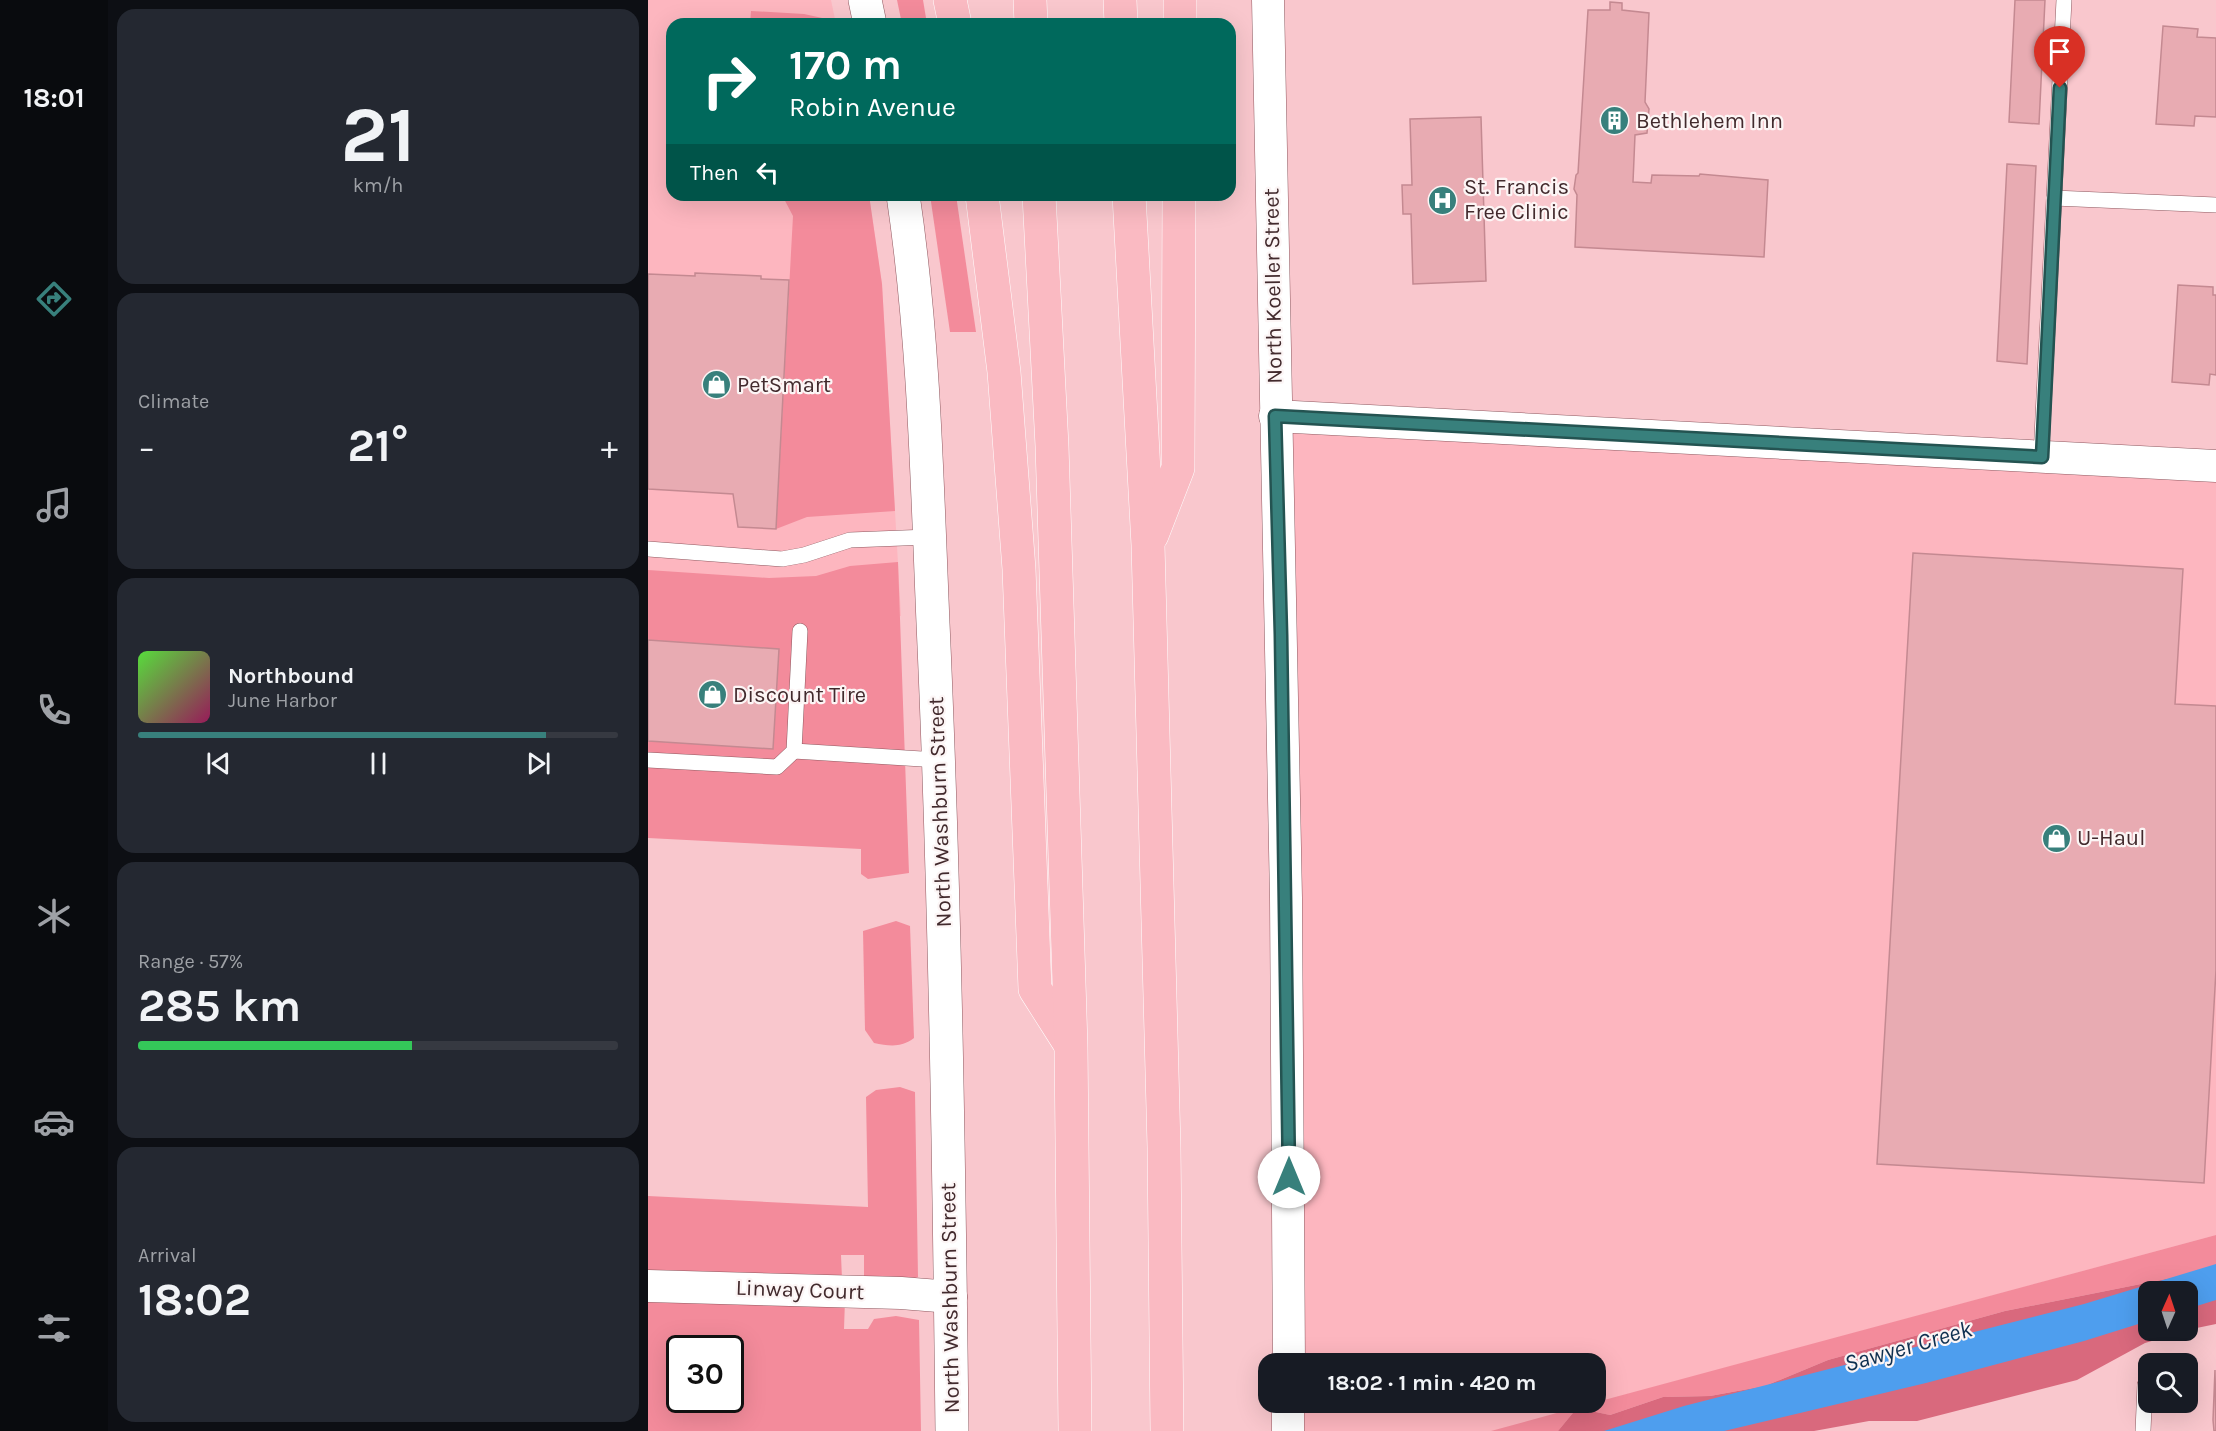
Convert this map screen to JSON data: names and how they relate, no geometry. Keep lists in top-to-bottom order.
{
  "streets": {
    "street": ["North Koeller Street", "North Washburn Street", "Linway Court"]
  },
  "crossings": [
    ["North Washburn Street", "Linway Court"]
  ],
  "water": ["Sawyer Creek"],
  "places": {
    "building": ["Bethlehem Inn"],
    "hospital": ["St. Francis Free Clinic"],
    "shop": ["PetSmart", "Discount Tire", "U-Haul"]
  },
  "north": "top",
  "page": {
    "tabs": "18:01",
    "tile": [
      ["21", "km/h"],
      "Climate",
      ["Range · 57%", "285 km"],
      ["Arrival", "18:02"]
    ],
    "turn": ["170 m", "Robin Avenue"],
    "then": "Then",
    "heat": ["−", "21°", "+"],
    "song": ["Northbound", "June Harbor"],
    "limit": "30",
    "trip": "18:02 · 1 min · 420 m"
  }
}
